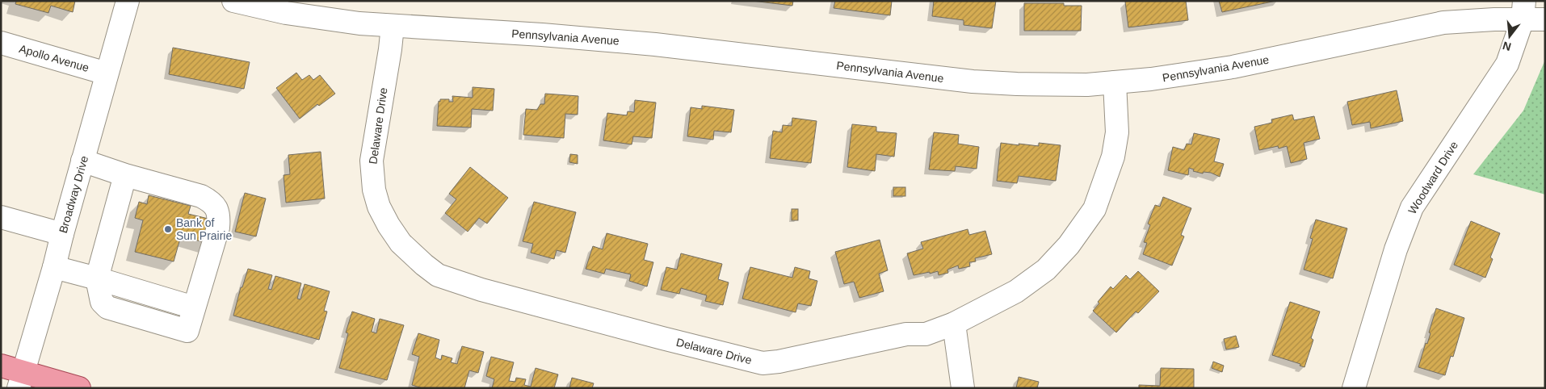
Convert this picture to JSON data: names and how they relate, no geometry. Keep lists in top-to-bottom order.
{
  "streets": {
    "street": [
      "Pennsylvania Avenue",
      "Apollo Avenue",
      "Delaware Drive",
      "Woodward Drive",
      "Broadway Drive"
    ]
  },
  "crossings": [
    ["Pennsylvania Avenue", "Delaware Drive"],
    ["Pennsylvania Avenue", "Woodward Drive"],
    ["Apollo Avenue", "Broadway Drive"]
  ],
  "places": ["Bank of Sun Prairie"],
  "north": "bottom"
}
